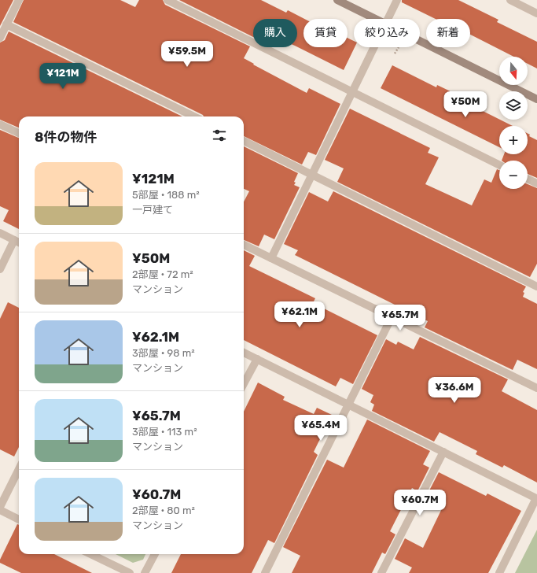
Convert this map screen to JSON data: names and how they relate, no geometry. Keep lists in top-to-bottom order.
{
  "north": "bottom",
  "page": {
    "chip": [
      "購入",
      "賃貸",
      "絞り込み",
      "新着"
    ],
    "price": [
      "¥59.5M",
      "¥121M",
      "¥50M",
      "¥62.1M",
      "¥65.7M",
      "¥36.6M",
      "¥65.4M",
      "¥60.7M"
    ],
    "map_buttons": ["+", "−"],
    "heading": "8件の物件",
    "list": [
      {
        "name": "¥121M",
        "note": "5部屋 · 188 m² · 一戸建て"
      },
      {
        "name": "¥50M",
        "note": "2部屋 · 72 m² · マンション"
      },
      {
        "name": "¥62.1M",
        "note": "3部屋 · 98 m² · マンション"
      },
      {
        "name": "¥65.7M",
        "note": "3部屋 · 113 m² · マンション"
      },
      {
        "name": "¥60.7M",
        "note": "2部屋 · 80 m² · マンション"
      }
    ]
  }
}
